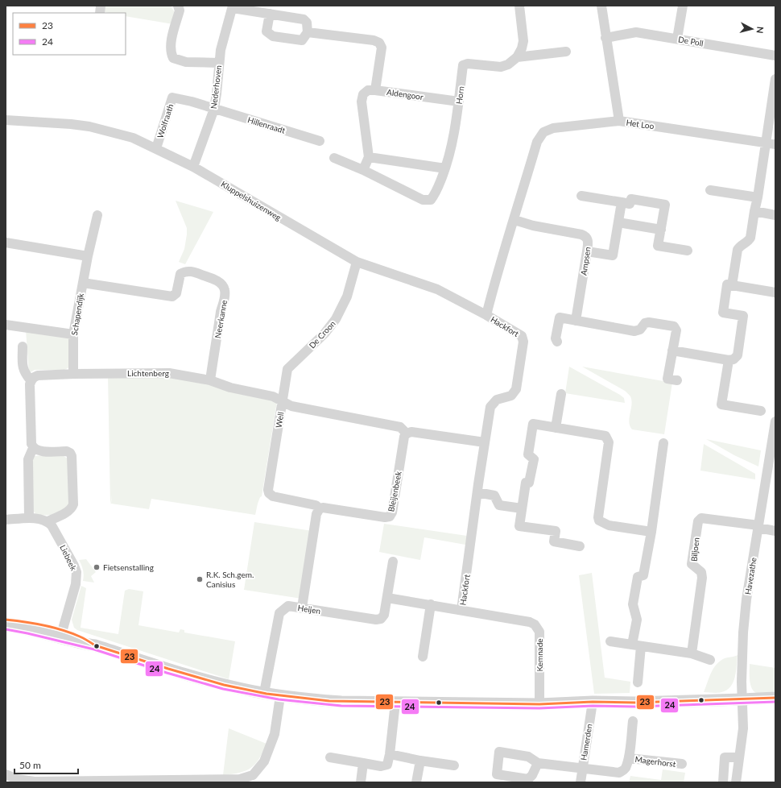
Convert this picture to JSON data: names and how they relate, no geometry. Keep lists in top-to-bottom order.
{
  "streets": {
    "street": [
      "De Poll",
      "Nederhoven",
      "Aldengoor",
      "Horn",
      "Wolfraath",
      "Het Loo",
      "Hillenraadt",
      "Kluppelshuizenweg",
      "Ampsen",
      "Schapendijk",
      "Neerkanne",
      "Hackfort",
      "De Croon",
      "Lichtenberg",
      "Well",
      "Bleijenbeek",
      "Biljoen",
      "Liebeek",
      "Havezathe",
      "Heijen",
      "Kemnade",
      "Hamerden",
      "Magerhorst"
    ]
  },
  "crossings": [
    ["De Poll", "Het Loo"],
    ["Nederhoven", "Wolfraath"],
    ["Nederhoven", "Hillenraadt"],
    ["Nederhoven", "Kluppelshuizenweg"],
    ["Aldengoor", "Horn"],
    ["Wolfraath", "Hillenraadt"],
    ["Wolfraath", "Kluppelshuizenweg"],
    ["Het Loo", "Hackfort"],
    ["Kluppelshuizenweg", "Hackfort"],
    ["Kluppelshuizenweg", "De Croon"],
    ["Ampsen", "Hackfort"],
    ["Schapendijk", "Neerkanne"],
    ["Schapendijk", "Lichtenberg"],
    ["Neerkanne", "Lichtenberg"],
    ["Hackfort", "Kemnade"],
    ["De Croon", "Lichtenberg"],
    ["De Croon", "Well"],
    ["Lichtenberg", "Well"],
    ["Well", "Bleijenbeek"],
    ["Biljoen", "Havezathe"],
    ["Hamerden", "Magerhorst"]
  ],
  "places": ["Fietsenstalling", "R.K. Sch.gem. Canisius"],
  "lines": ["transit line 23", "transit line 24"],
  "legend": ["23", "24"],
  "scale_bar": "50 m",
  "north": "right"
}
